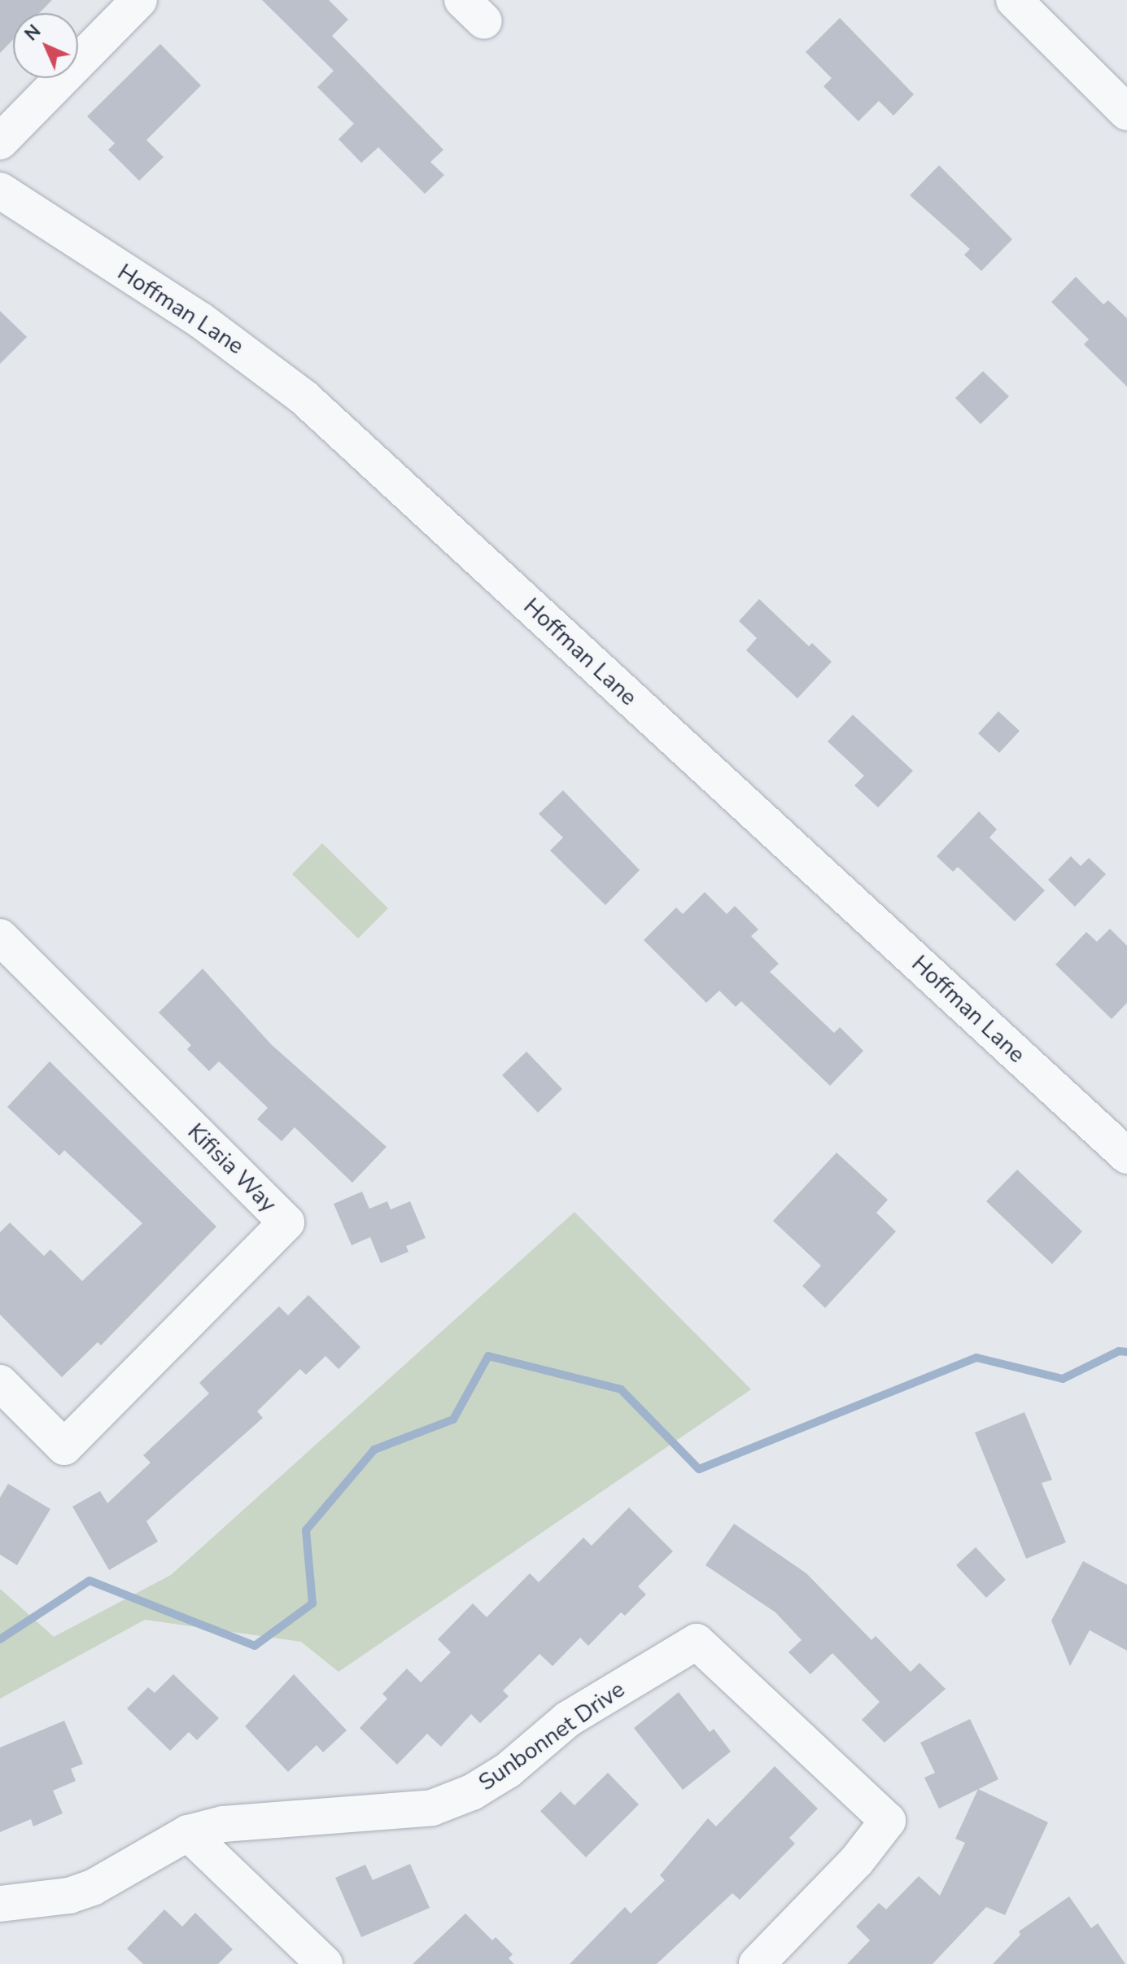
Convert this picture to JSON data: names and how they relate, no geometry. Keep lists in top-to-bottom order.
{
  "streets": {
    "street": ["Hoffman Lane", "Kifisia Way", "Sunbonnet Drive"]
  },
  "north": "top left"
}
